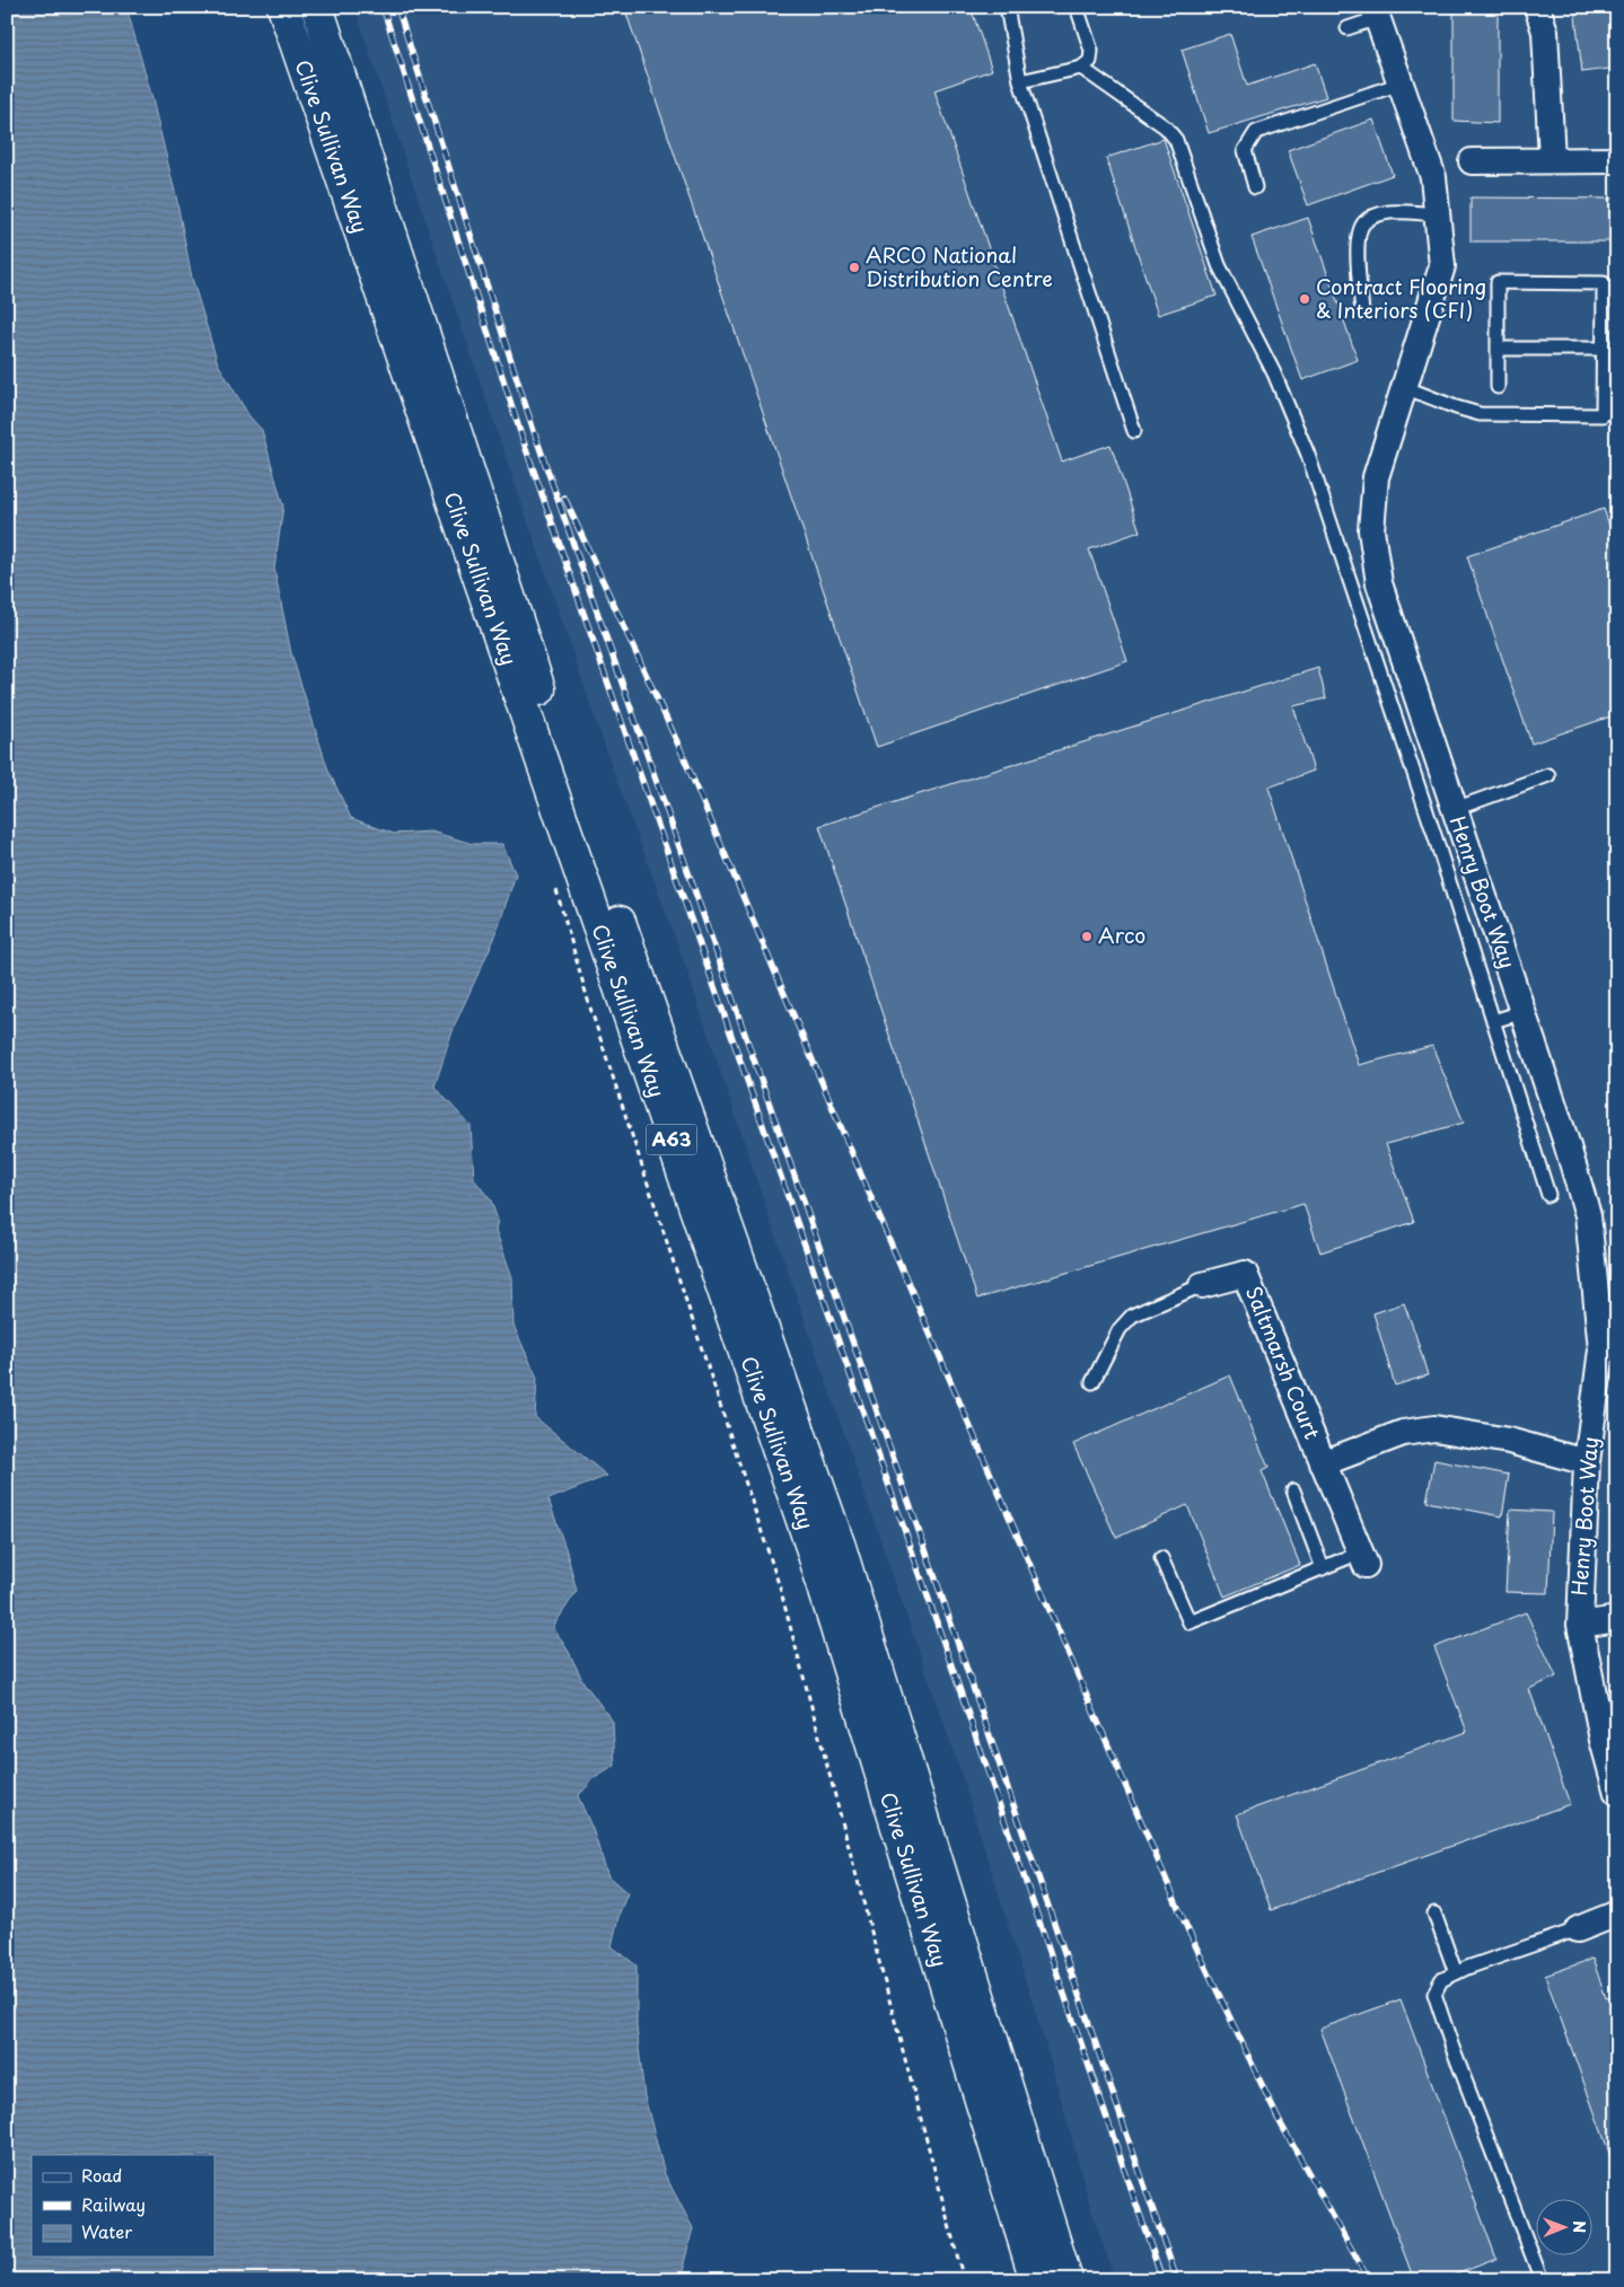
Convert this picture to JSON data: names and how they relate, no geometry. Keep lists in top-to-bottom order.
{
  "streets": {
    "highway": ["Clive Sullivan Way", "A63"],
    "street": ["Henry Boot Way", "Saltmarsh Court"]
  },
  "crossings": [
    ["Henry Boot Way", "Saltmarsh Court"]
  ],
  "places": ["ARCO National Distribution Centre", "Contract Flooring & Interiors (CFI)", "Arco"],
  "legend": ["Road", "Railway", "Water"],
  "north": "right"
}
